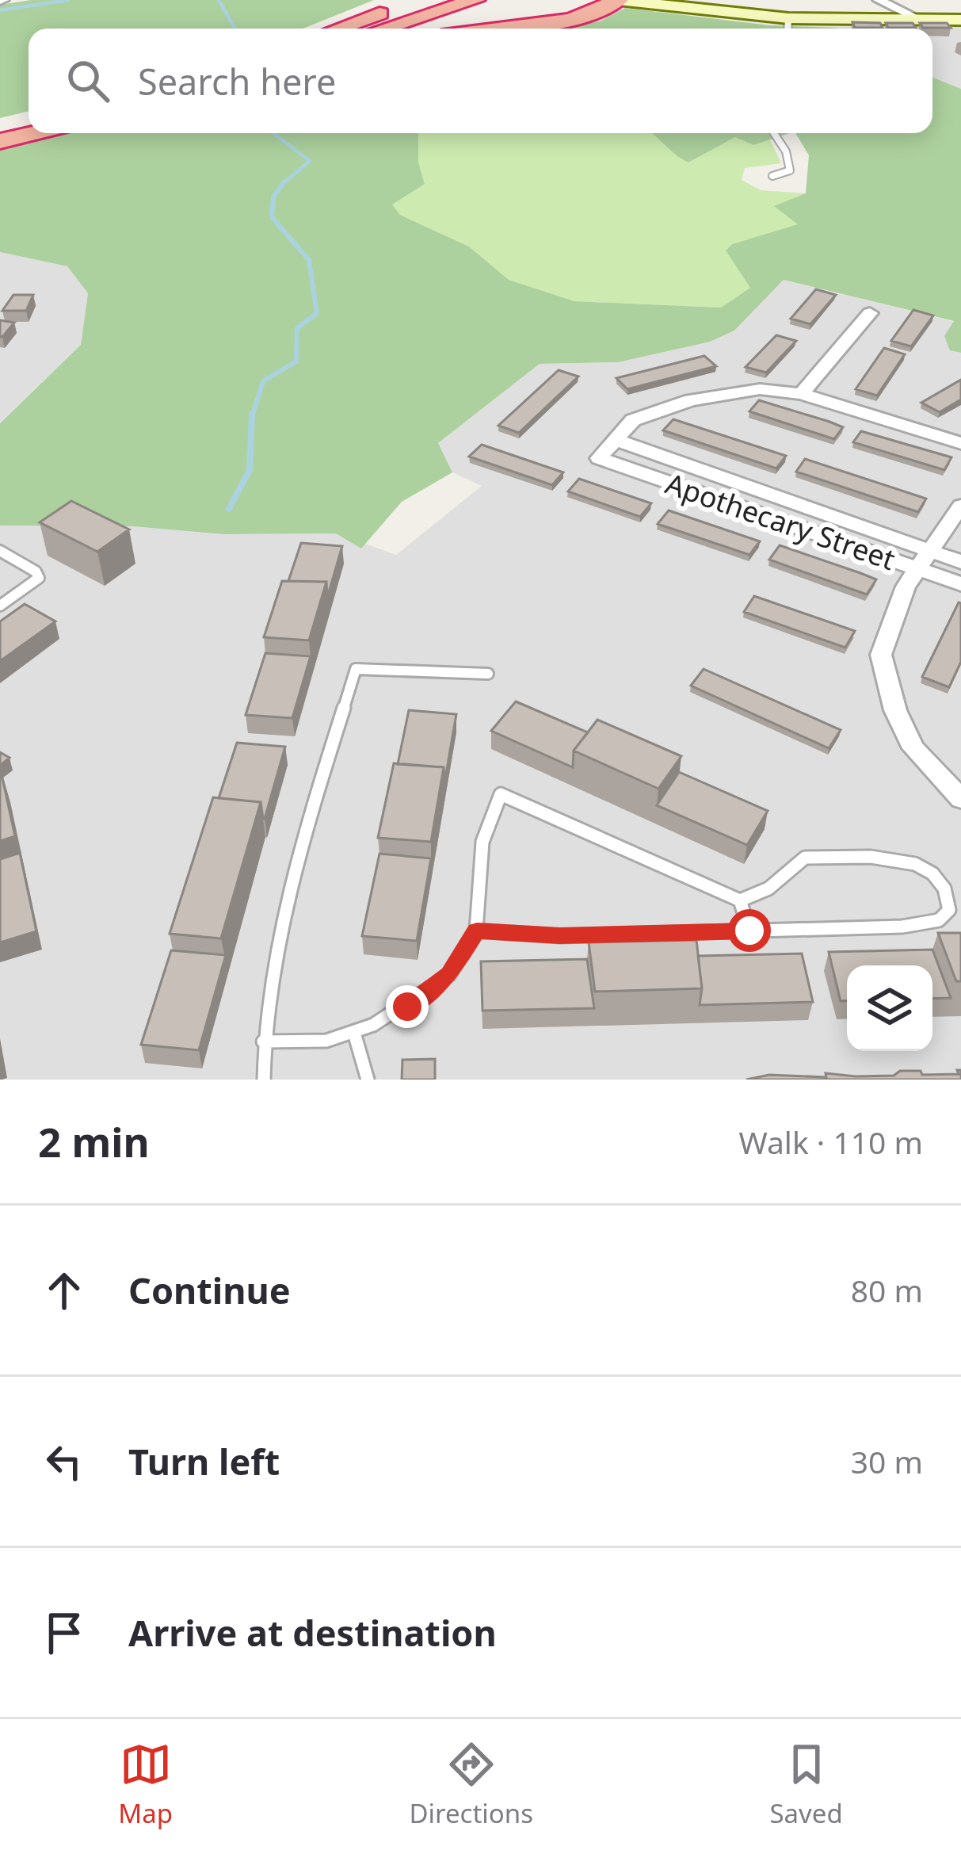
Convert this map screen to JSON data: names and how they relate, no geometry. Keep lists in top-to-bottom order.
{
  "streets": {
    "street": ["Apothecary Street"]
  },
  "page": {
    "search": "Search here",
    "heading": ["2 min", "Walk · 110 m"],
    "list": [
      ["Continue", "80 m"],
      ["Turn left", "30 m"],
      "Arrive at destination"
    ],
    "nav": ["Map", "Directions", "Saved"]
  }
}
